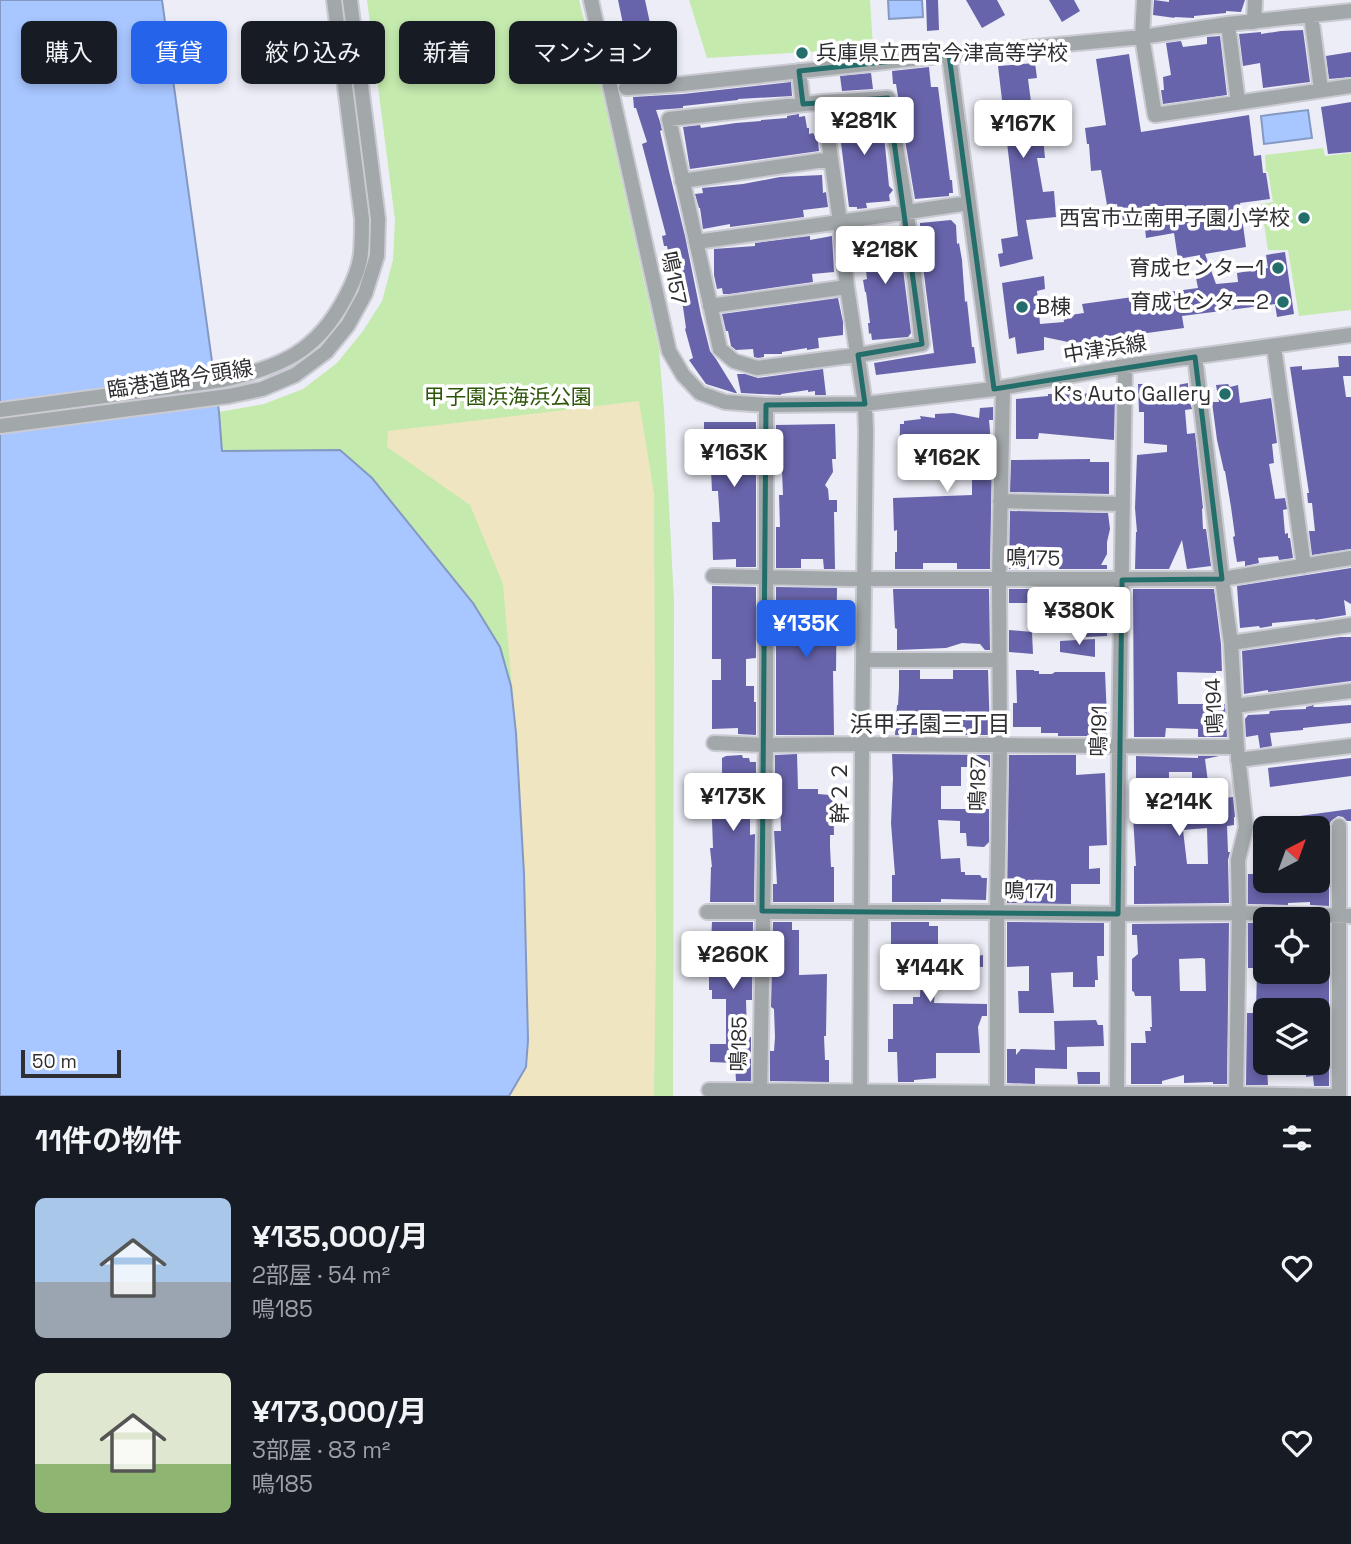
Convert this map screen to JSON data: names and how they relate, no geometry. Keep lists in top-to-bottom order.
{
  "streets": {
    "street": [
      "鳴157",
      "中津浜線",
      "臨港道路今頭線",
      "鳴175",
      "鳴194",
      "鳴191",
      "鳴187",
      "幹２２",
      "鳴171",
      "鳴185"
    ]
  },
  "crossings": [
    ["鳴157", "中津浜線"],
    ["鳴157", "幹２２"],
    ["鳴157", "鳴185"],
    ["中津浜線", "鳴194"],
    ["中津浜線", "鳴191"],
    ["中津浜線", "鳴187"],
    ["中津浜線", "幹２２"],
    ["鳴175", "鳴194"],
    ["鳴175", "鳴191"],
    ["鳴175", "鳴187"],
    ["鳴175", "幹２２"],
    ["鳴175", "鳴185"],
    ["鳴194", "鳴171"],
    ["鳴191", "鳴171"],
    ["鳴187", "鳴171"],
    ["幹２２", "鳴171"],
    ["鳴171", "鳴185"]
  ],
  "districts": ["浜甲子園三丁目"],
  "parks": ["甲子園浜海浜公園"],
  "places": [
    "兵庫県立西宮今津高等学校",
    "西宮市立南甲子園小学校",
    "育成センター1",
    "育成センター2",
    "B棟",
    "K's Auto Gallery"
  ],
  "scale_bar": "50 m",
  "north": "top right",
  "page": {
    "chip": [
      "購入",
      "賃貸",
      "絞り込み",
      "新着",
      "マンション"
    ],
    "price": [
      "¥281K",
      "¥167K",
      "¥218K",
      "¥163K",
      "¥162K",
      "¥380K",
      "¥135K",
      "¥173K",
      "¥214K",
      "¥260K",
      "¥144K"
    ],
    "scale": "50 m",
    "heading": "11件の物件",
    "list": [
      {
        "name": "¥135,000/月",
        "note": "2部屋 · 54 m² · 鳴185"
      },
      {
        "name": "¥173,000/月",
        "note": "3部屋 · 83 m² · 鳴185"
      }
    ]
  }
}
